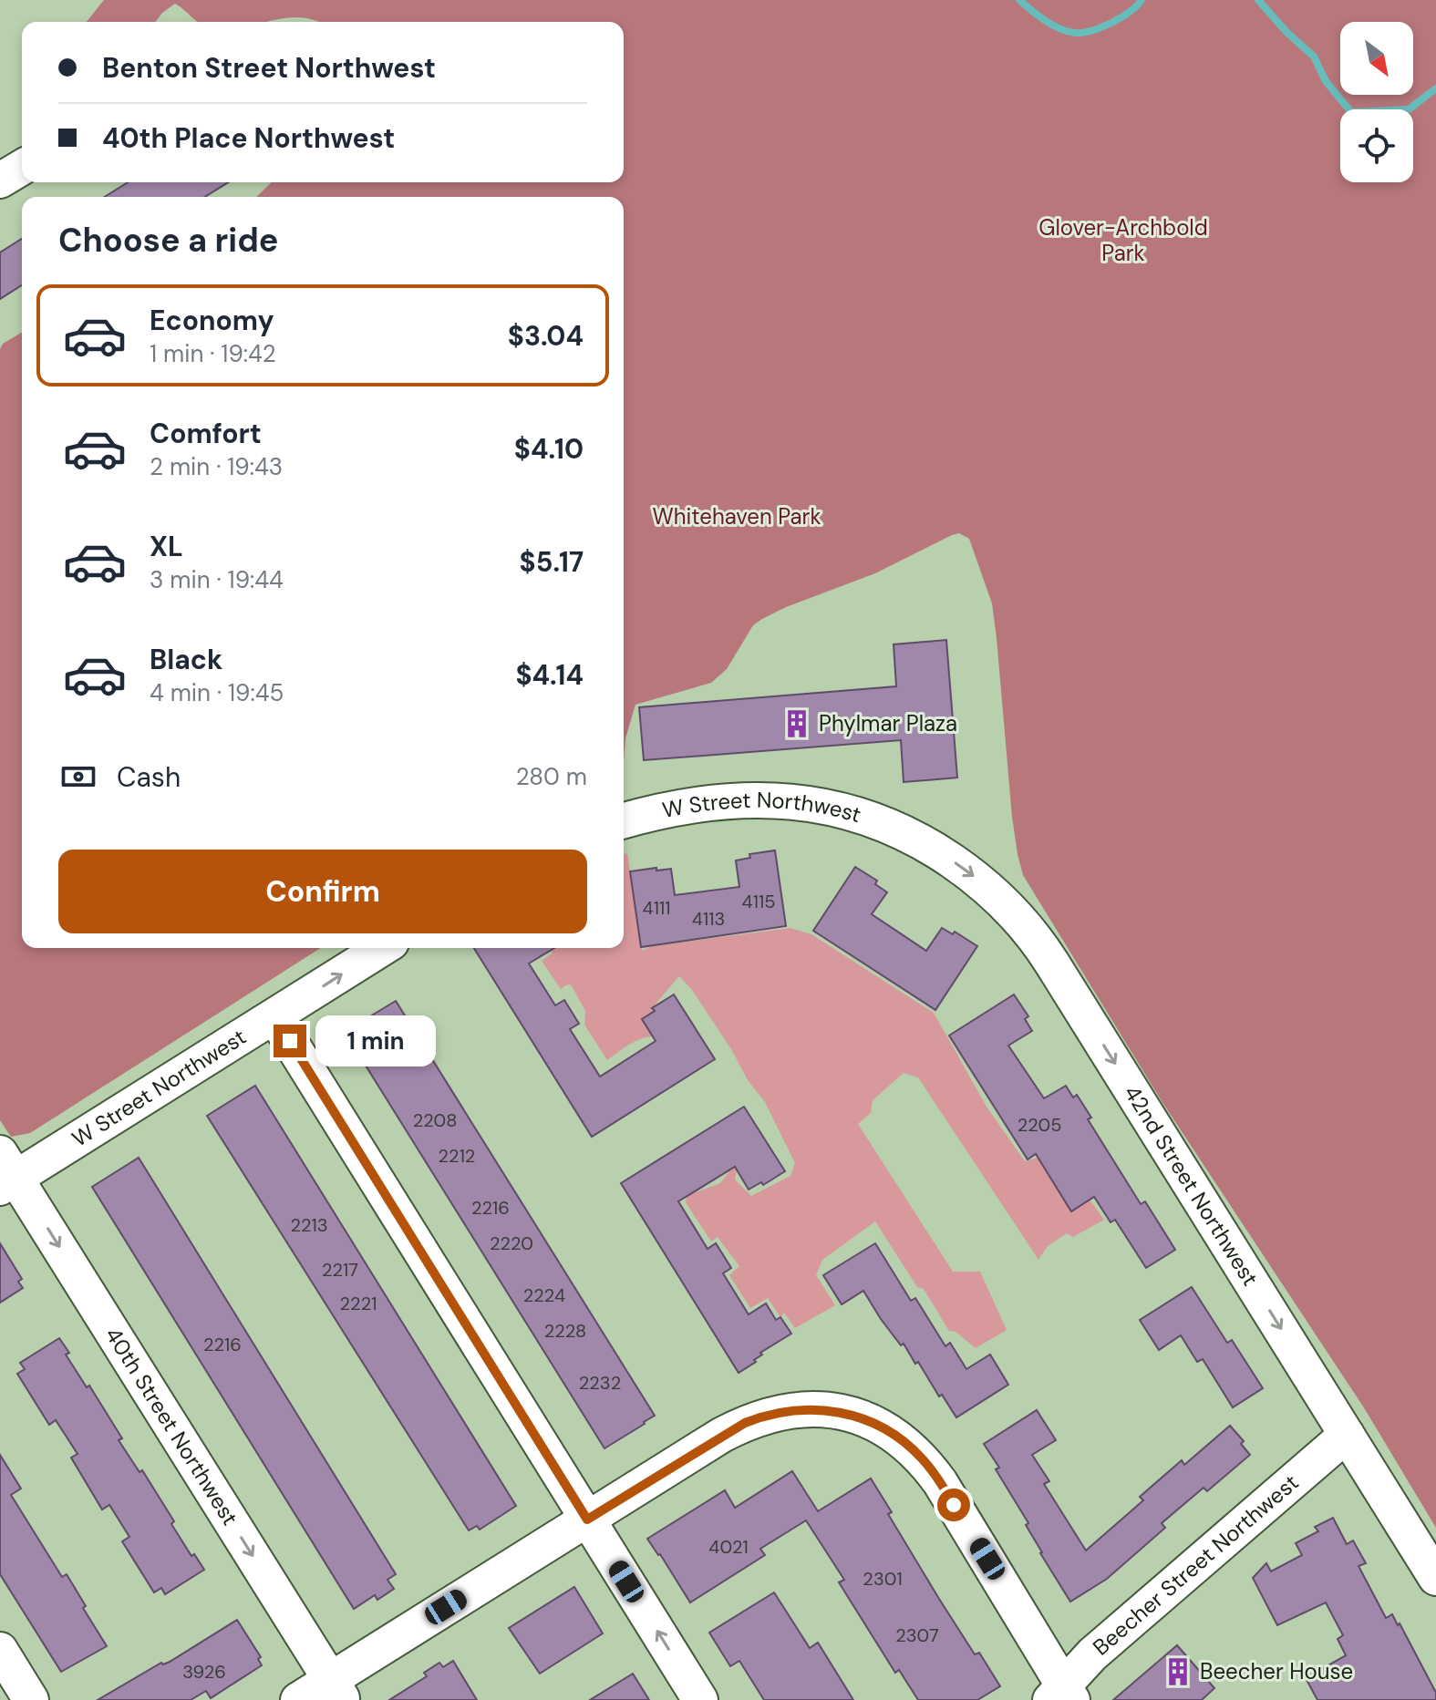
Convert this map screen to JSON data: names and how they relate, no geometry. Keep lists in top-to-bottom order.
{
  "streets": {
    "street": [
      "W Street Northwest",
      "42nd Street Northwest",
      "40th Street Northwest",
      "Beecher Street Northwest"
    ]
  },
  "crossings": [
    ["W Street Northwest", "42nd Street Northwest"],
    ["W Street Northwest", "40th Street Northwest"],
    ["42nd Street Northwest", "Beecher Street Northwest"]
  ],
  "one_way": ["42nd Street Northwest"],
  "parks": ["Glover-Archbold Park", "Whitehaven Park"],
  "places": {
    "building": ["Phylmar Plaza", "Beecher House"]
  },
  "house_numbers": [
    "4115",
    "4111",
    "4113",
    "2208",
    "2205",
    "2212",
    "2216",
    "2213",
    "2220",
    "2217",
    "2224",
    "2221",
    "2228",
    "2216",
    "2232",
    "4021",
    "2301",
    "2307",
    "3926"
  ],
  "north": "bottom right",
  "page": {
    "banner": ["Benton Street Northwest", "40th Place Northwest"],
    "heading": "Choose a ride",
    "list": [
      {
        "name": "Economy",
        "note": "1 min · 19:42",
        "value": "$3.04"
      },
      {
        "name": "Comfort",
        "note": "2 min · 19:43",
        "value": "$4.10"
      },
      {
        "name": "XL",
        "note": "3 min · 19:44",
        "value": "$5.17"
      },
      {
        "name": "Black",
        "note": "4 min · 19:45",
        "value": "$4.14"
      }
    ],
    "pay": ["Cash", "280 m"],
    "buttons": "Confirm",
    "bubble": "1 min"
  }
}
